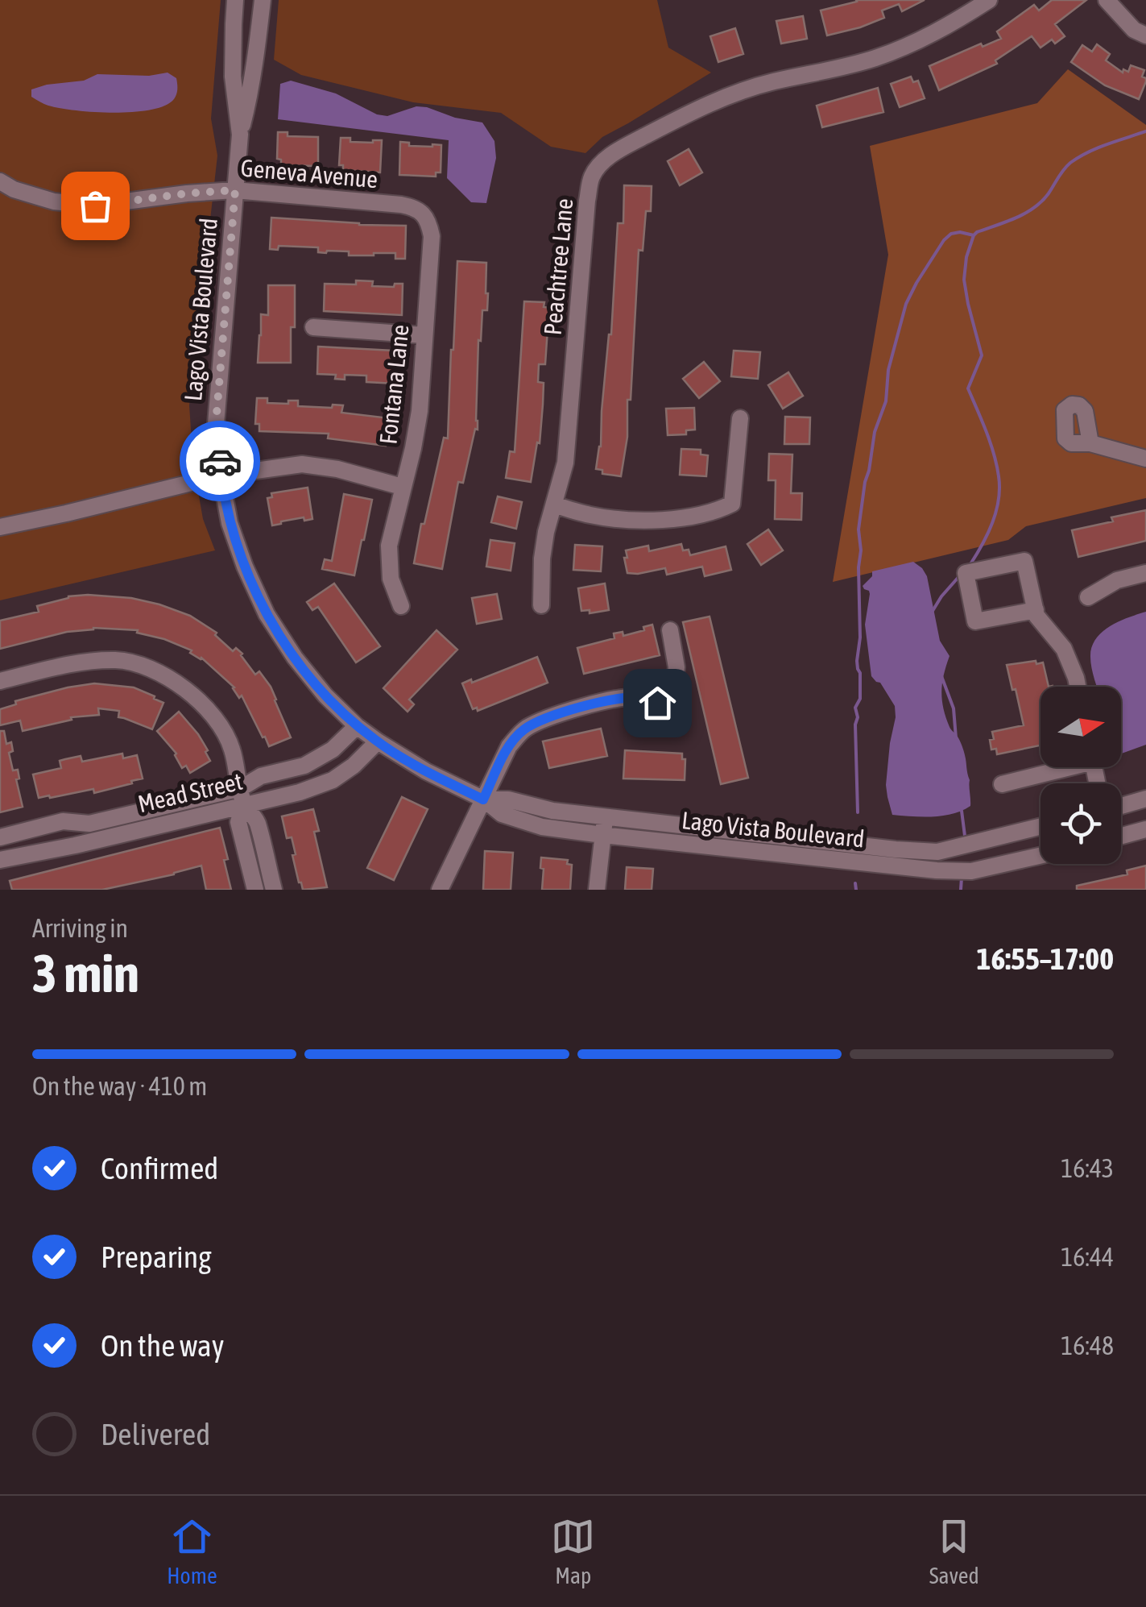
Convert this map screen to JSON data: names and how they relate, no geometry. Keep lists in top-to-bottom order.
{
  "streets": {
    "street": [
      "Geneva Avenue",
      "Peachtree Lane",
      "Lago Vista Boulevard",
      "Fontana Lane",
      "Mead Street"
    ]
  },
  "crossings": [
    ["Geneva Avenue", "Lago Vista Boulevard"],
    ["Geneva Avenue", "Fontana Lane"],
    ["Lago Vista Boulevard", "Mead Street"]
  ],
  "north": "right",
  "page": {
    "heading": ["3 min", "Arriving in", "16:55–17:00"],
    "bar": "On the way · 410 m",
    "list": [
      ["Confirmed", "16:43"],
      ["Preparing", "16:44"],
      ["On the way", "16:48"],
      "Delivered"
    ],
    "tabs": ["Home", "Map", "Saved"]
  }
}
